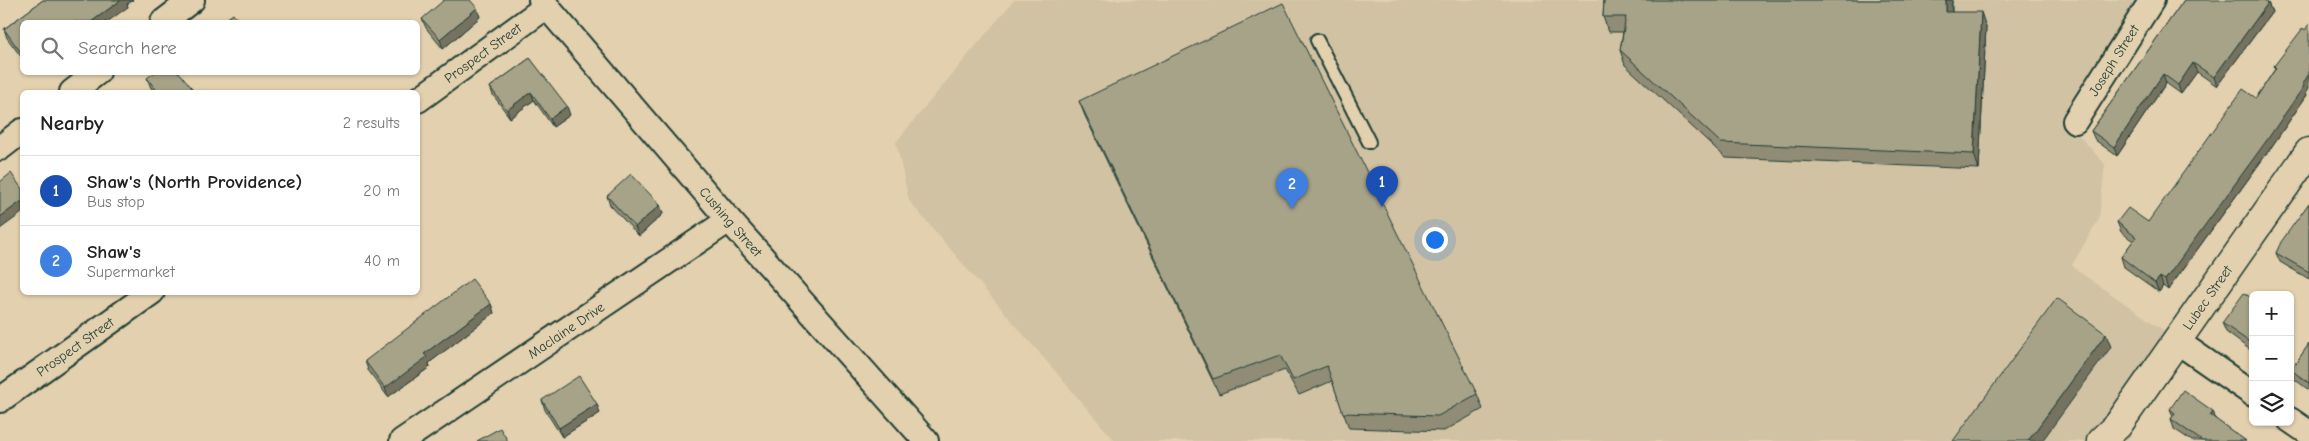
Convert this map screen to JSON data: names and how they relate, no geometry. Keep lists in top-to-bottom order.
{
  "streets": {
    "street": [
      "Prospect Street",
      "Joseph Street",
      "Cushing Street",
      "Lubec Street",
      "Maclaine Drive"
    ]
  },
  "crossings": [
    ["Prospect Street", "Cushing Street"],
    ["Cushing Street", "Maclaine Drive"]
  ],
  "page": {
    "search": "Search here",
    "heading": ["Nearby", "2 results"],
    "list": [
      {
        "mark": "1",
        "name": "Shaw's (North Providence)",
        "note": "Bus stop",
        "value": "20 m"
      },
      {
        "mark": "2",
        "name": "Shaw's",
        "note": "Supermarket",
        "value": "40 m"
      }
    ],
    "pins": ["1", "2"],
    "map_buttons": ["+", "−"]
  }
}
